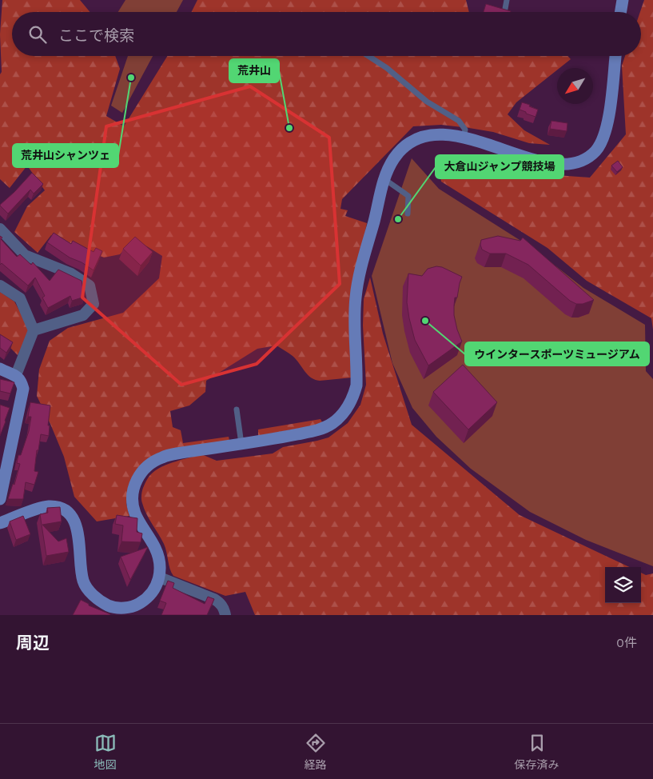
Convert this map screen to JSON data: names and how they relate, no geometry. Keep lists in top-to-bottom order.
{
  "places": [
    "荒井山シャンツェ",
    "荒井山",
    "大倉山ジャンプ競技場",
    "ウインタースポーツミュージアム"
  ],
  "north": "bottom left",
  "page": {
    "search": "ここで検索",
    "heading": ["周辺", "0件"],
    "nav": ["地図", "経路", "保存済み"]
  }
}
